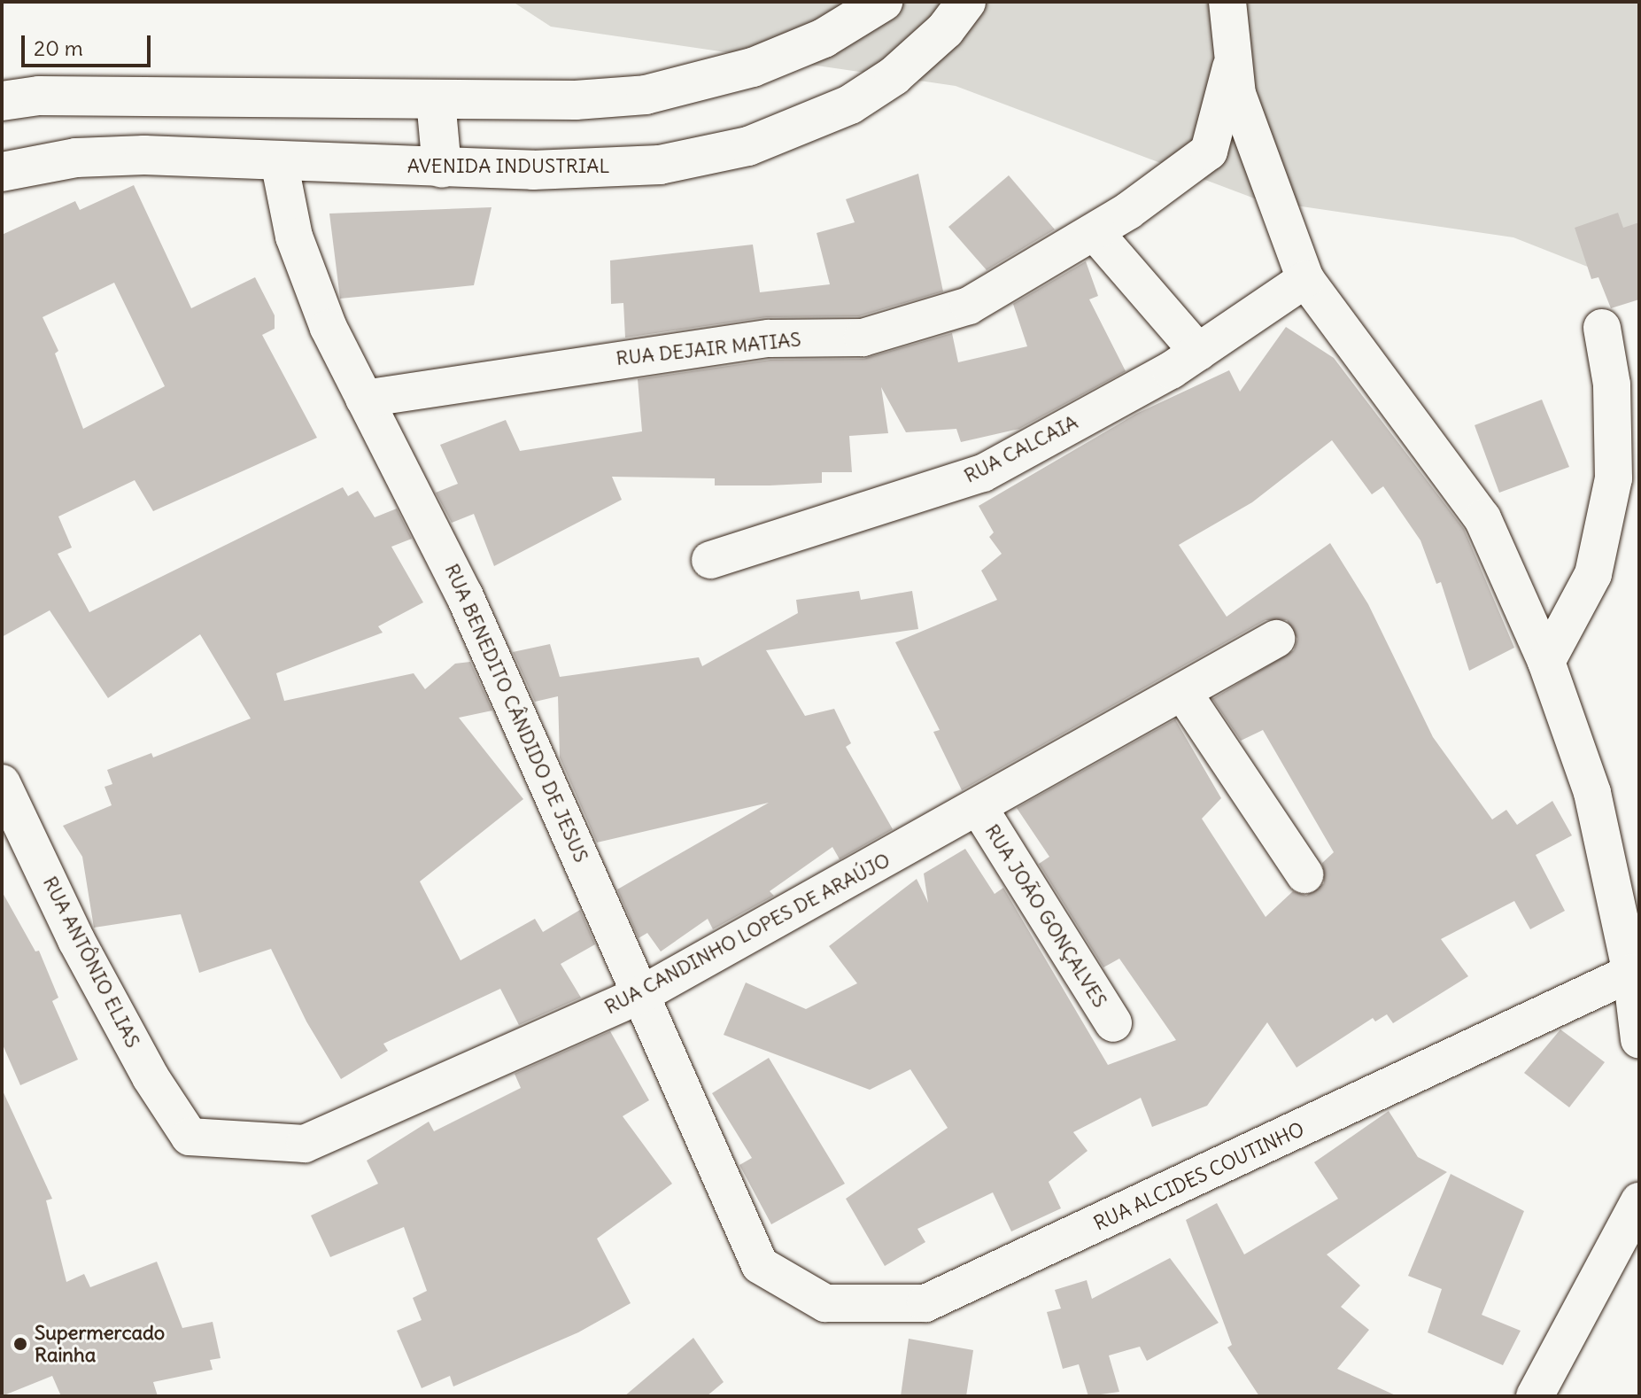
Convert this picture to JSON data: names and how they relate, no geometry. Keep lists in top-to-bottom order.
{
  "streets": {
    "street": [
      "AVENIDA INDUSTRIAL",
      "RUA DEJAIR MATIAS",
      "RUA CALCAIA",
      "RUA BENEDITO CÂNDIDO DE JESUS",
      "RUA JOÃO GONÇALVES",
      "RUA CANDINHO LOPES DE ARAÚJO",
      "RUA ANTÔNIO ELIAS",
      "RUA ALCIDES COUTINHO"
    ]
  },
  "crossings": [
    ["AVENIDA INDUSTRIAL", "RUA BENEDITO CÂNDIDO DE JESUS"],
    ["RUA DEJAIR MATIAS", "RUA BENEDITO CÂNDIDO DE JESUS"],
    ["RUA BENEDITO CÂNDIDO DE JESUS", "RUA CANDINHO LOPES DE ARAÚJO"],
    ["RUA BENEDITO CÂNDIDO DE JESUS", "RUA ALCIDES COUTINHO"],
    ["RUA JOÃO GONÇALVES", "RUA CANDINHO LOPES DE ARAÚJO"],
    ["RUA CANDINHO LOPES DE ARAÚJO", "RUA ANTÔNIO ELIAS"]
  ],
  "places": ["Supermercado Rainha"],
  "scale_bar": "20 m"
}
